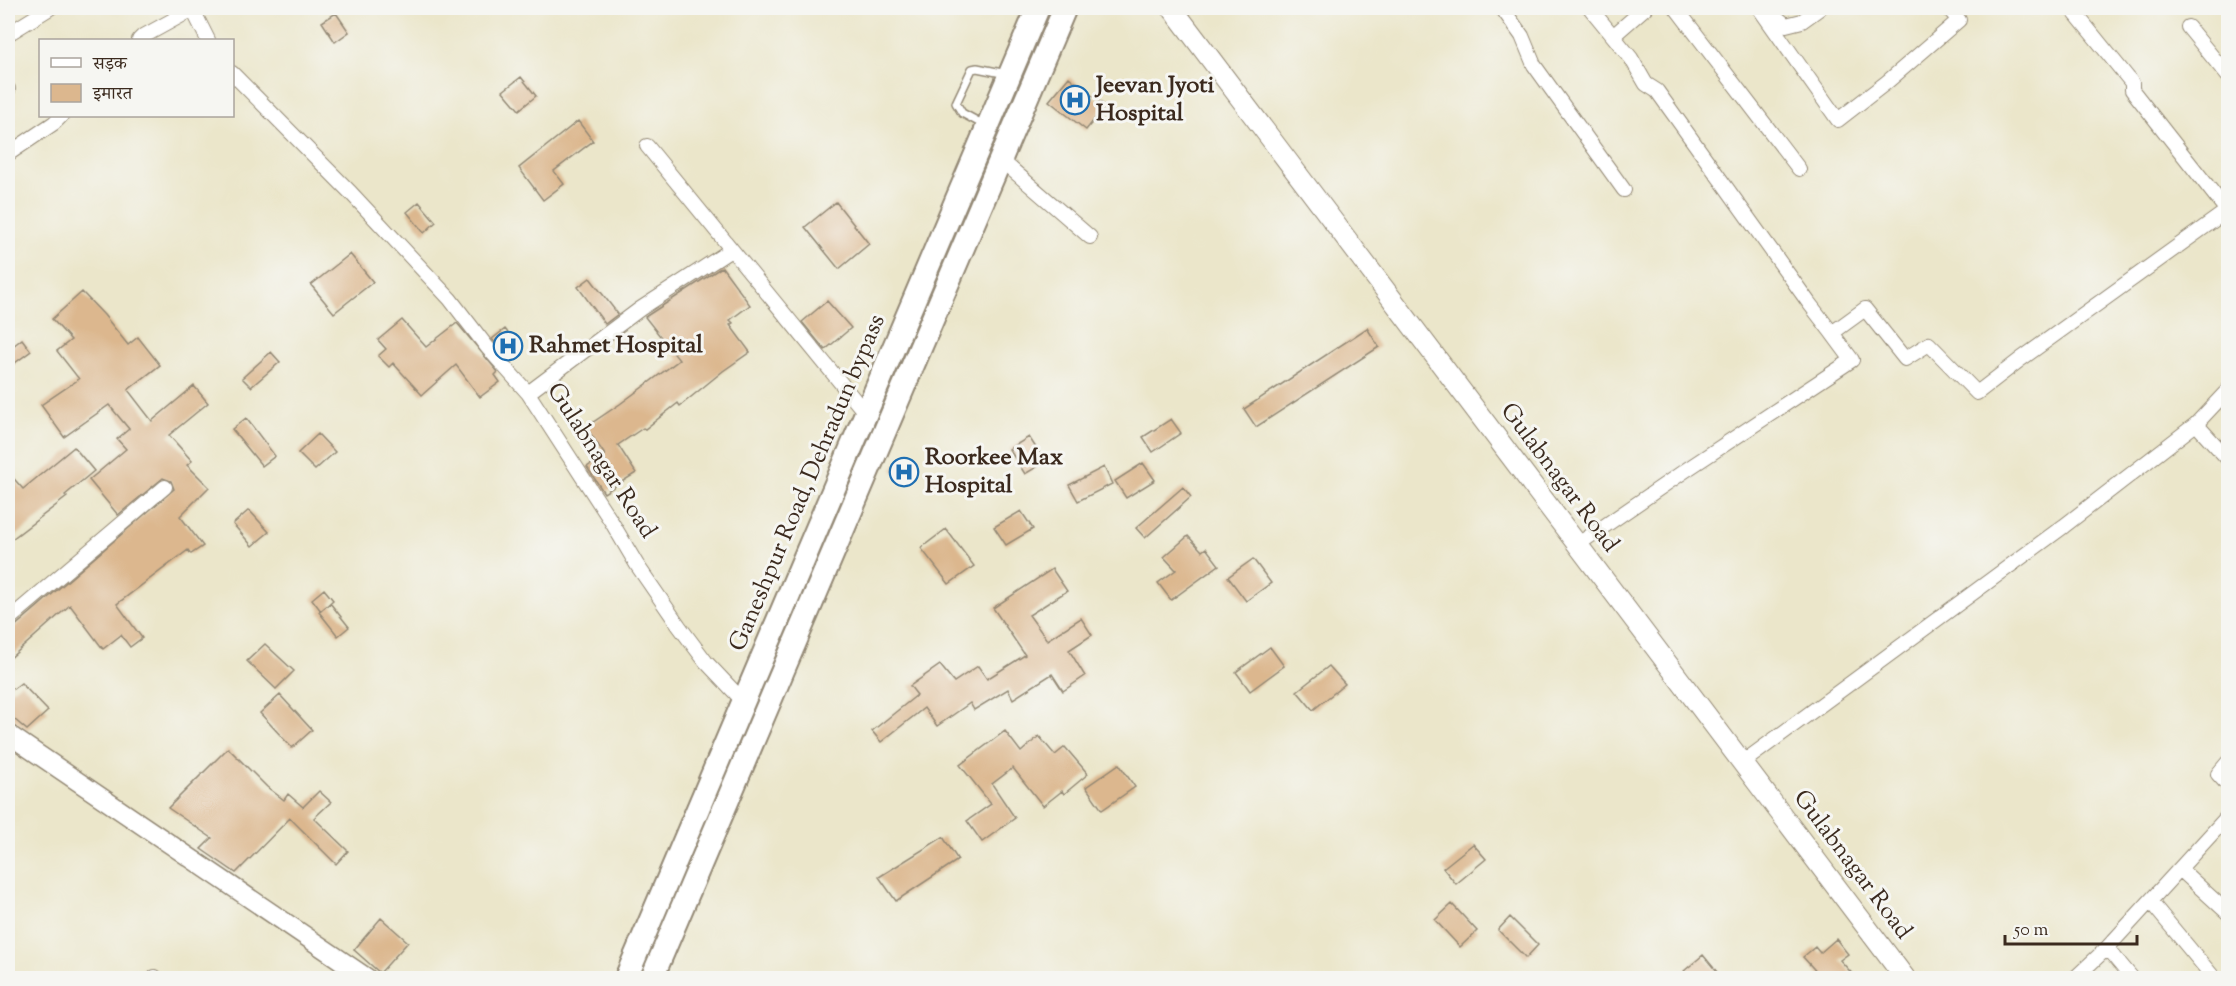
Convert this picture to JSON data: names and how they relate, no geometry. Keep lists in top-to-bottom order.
{
  "streets": {
    "main road": ["Gulabnagar Road", "Ganeshpur Road, Dehradun bypass"]
  },
  "crossings": [
    ["Gulabnagar Road", "Ganeshpur Road, Dehradun bypass"]
  ],
  "places": {
    "hospital": ["Jeevan Jyoti Hospital", "Rahmet Hospital", "Roorkee Max Hospital"]
  },
  "legend": ["सड़क", "इमारत"],
  "scale_bar": "50 m"
}
